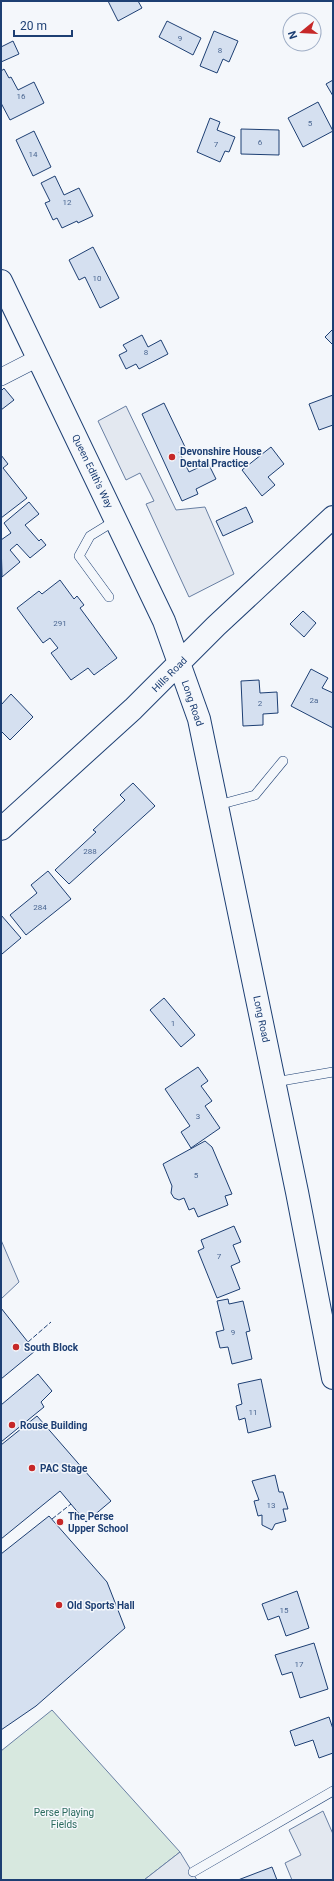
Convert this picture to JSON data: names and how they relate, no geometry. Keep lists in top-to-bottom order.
{
  "streets": {
    "main road": ["Queen Edith's Way", "Hills Road", "Long Road"]
  },
  "crossings": [
    ["Queen Edith's Way", "Hills Road"],
    ["Queen Edith's Way", "Long Road"],
    ["Hills Road", "Long Road"]
  ],
  "parks": ["Perse Playing Fields"],
  "places": [
    "Devonshire House Dental Practice",
    "South Block",
    "Rouse Building",
    "PAC Stage",
    "The Perse Upper School",
    "Old Sports Hall"
  ],
  "house_numbers": [
    "9",
    "8",
    "16",
    "5",
    "6",
    "7",
    "14",
    "12",
    "10",
    "8",
    "291",
    "2a",
    "2",
    "288",
    "284",
    "1",
    "3",
    "5",
    "7",
    "9",
    "11",
    "13",
    "15",
    "17"
  ],
  "scale_bar": "20 m",
  "north": "left"
}
